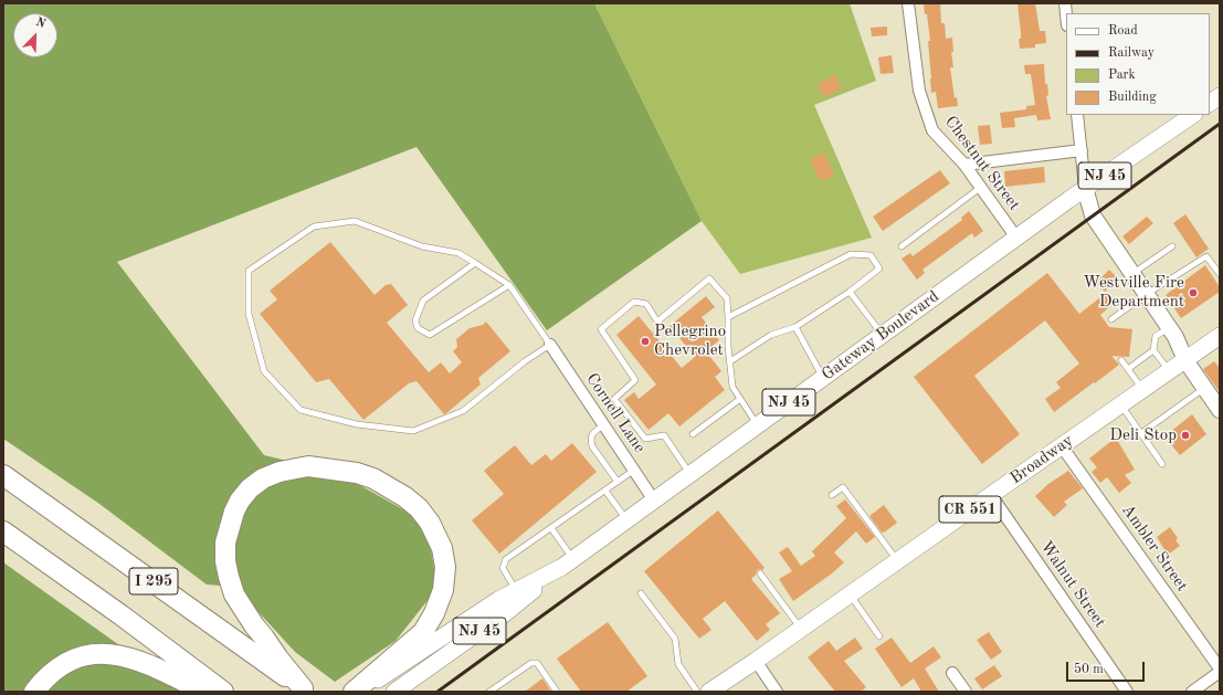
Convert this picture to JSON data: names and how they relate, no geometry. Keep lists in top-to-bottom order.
{
  "streets": {
    "highway": ["I 295"],
    "main road": [
      "NJ 45",
      "Gateway Boulevard",
      "Broadway",
      "CR 551"
    ],
    "street": [
      "Chestnut Street",
      "Cornell Lane",
      "Ambler Street",
      "Walnut Street"
    ]
  },
  "crossings": [
    ["Chestnut Street", "Gateway Boulevard"],
    ["NJ 45", "Gateway Boulevard"],
    ["Gateway Boulevard", "Cornell Lane"],
    ["Broadway", "Ambler Street"],
    ["Broadway", "Walnut Street"]
  ],
  "places": ["Westville Fire Department", "Pellegrino Chevrolet", "Deli Stop"],
  "legend": [
    "Road",
    "Railway",
    "Park",
    "Building"
  ],
  "scale_bar": "50 m",
  "north": "top right"
}
